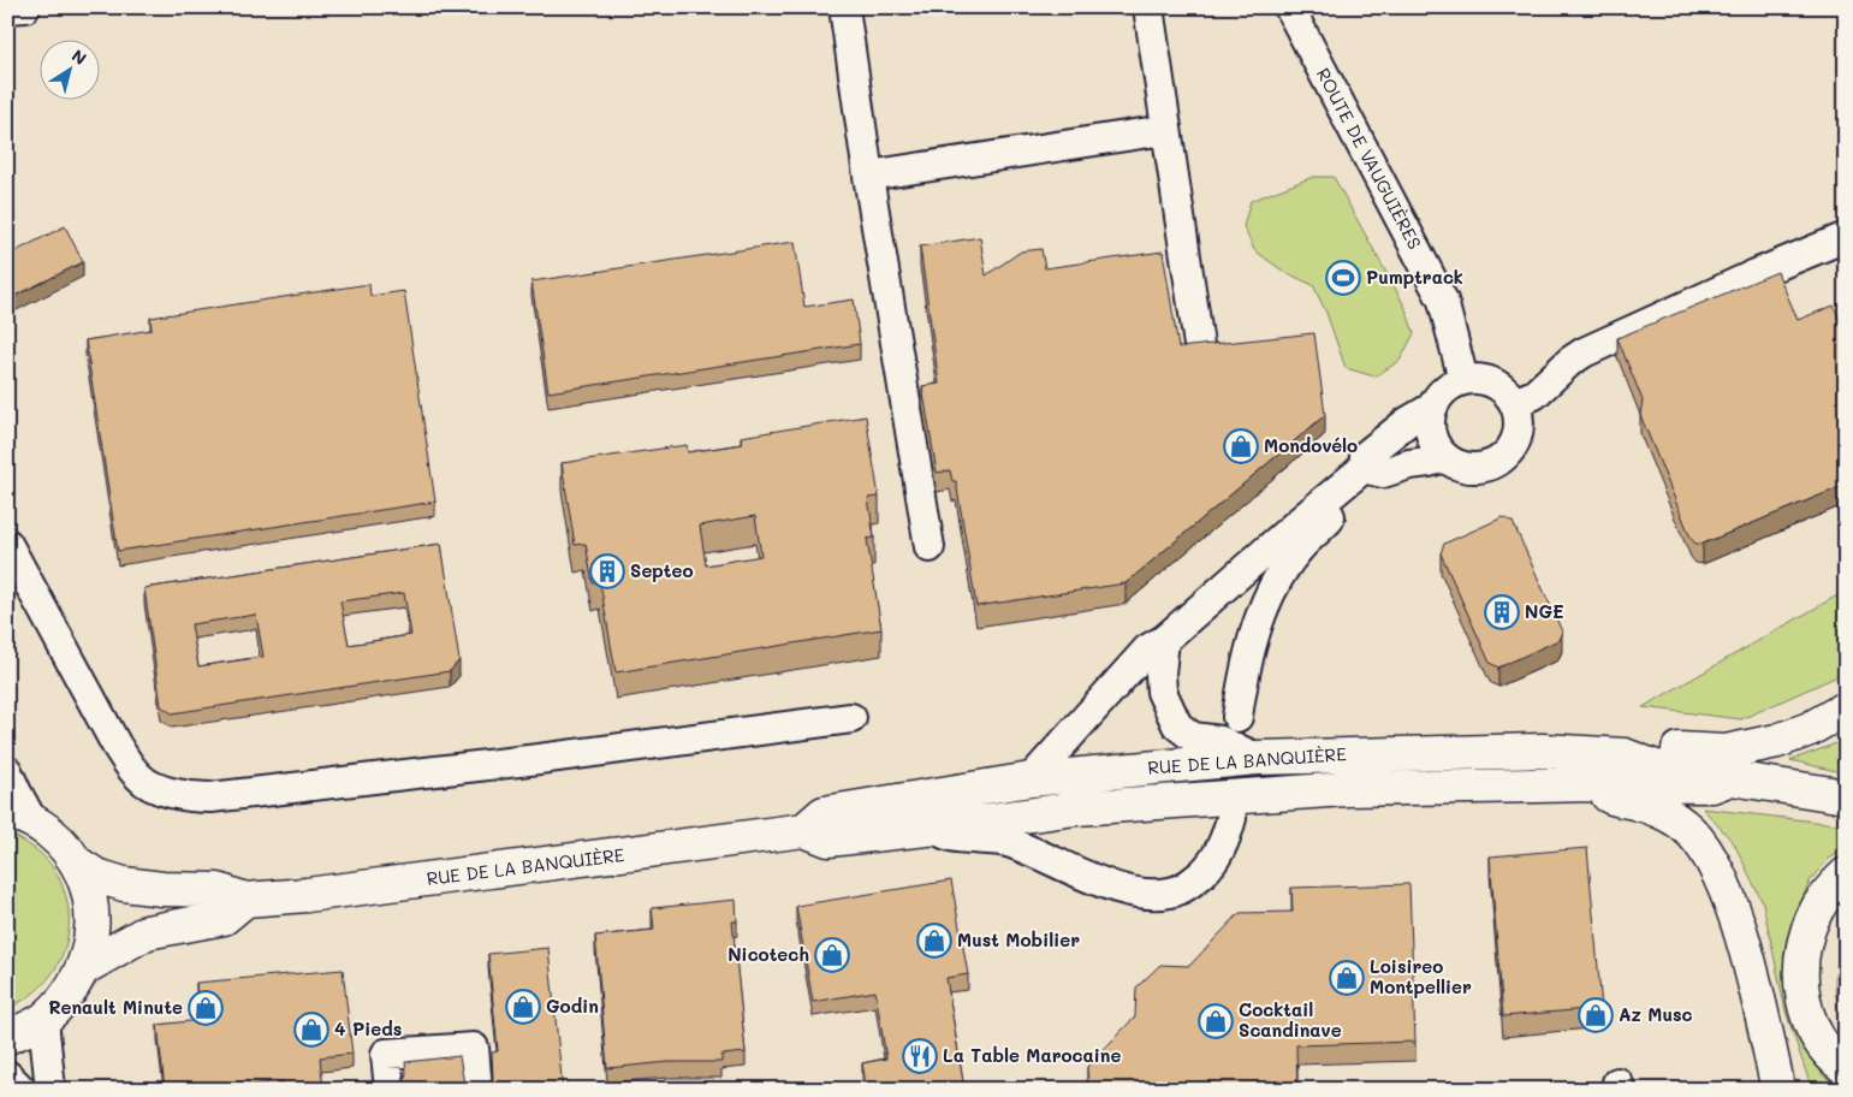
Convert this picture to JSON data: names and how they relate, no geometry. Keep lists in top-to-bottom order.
{
  "streets": {
    "main road": ["RUE DE LA BANQUIÈRE"],
    "street": ["ROUTE DE VAUGUIÈRES"]
  },
  "places": {
    "sports": ["Pumptrack"],
    "shop": [
      "Mondovélo",
      "Must Mobilier",
      "Nicotech",
      "Loisireo Montpellier",
      "Godin",
      "Renault Minute",
      "Az Musc",
      "Cocktail Scandinave",
      "4 Pieds"
    ],
    "building": ["Septeo", "NGE"],
    "restaurant": ["La Table Marocaine"]
  },
  "north": "top right"
}
